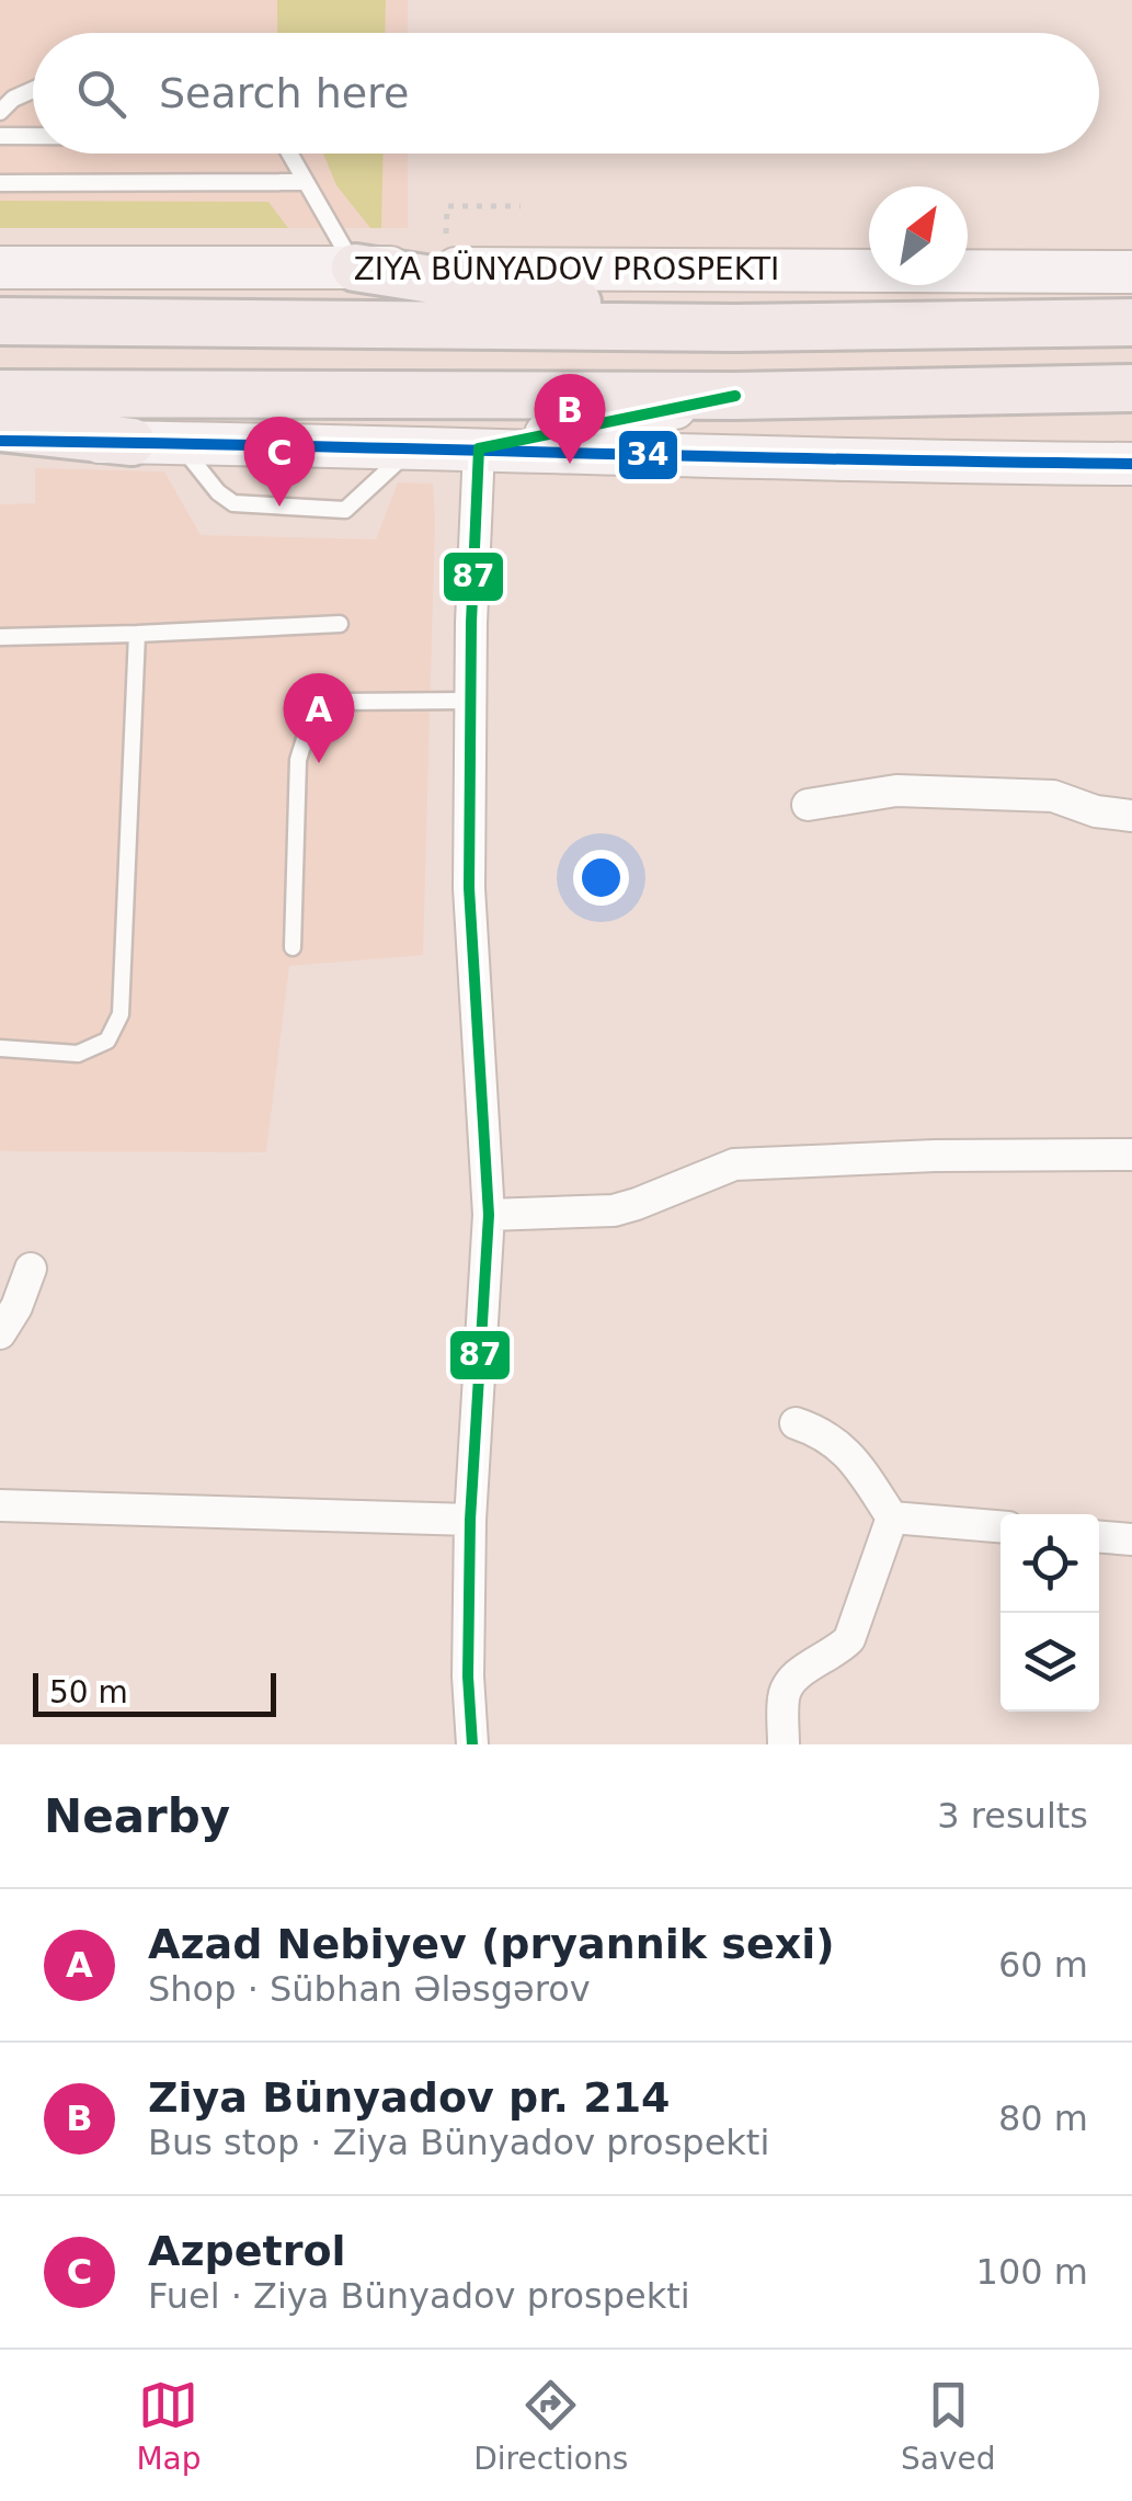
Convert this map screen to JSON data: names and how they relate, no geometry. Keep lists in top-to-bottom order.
{
  "streets": {
    "main road": ["ZIYA BÜNYADOV PROSPEKTI"]
  },
  "lines": ["transit line 87", "transit line 34"],
  "scale_bar": "50 m",
  "north": "top right",
  "page": {
    "search": "Search here",
    "pins": ["B", "C", "A"],
    "scale": "50 m",
    "heading": ["Nearby", "3 results"],
    "list": [
      {
        "mark": "A",
        "name": "Azad Nebiyev (pryannik sexi)",
        "note": "Shop · Sübhan Ələsgərov",
        "value": "60 m"
      },
      {
        "mark": "B",
        "name": "Ziya Bünyadov pr. 214",
        "note": "Bus stop · Ziya Bünyadov prospekti",
        "value": "80 m"
      },
      {
        "mark": "C",
        "name": "Azpetrol",
        "note": "Fuel · Ziya Bünyadov prospekti",
        "value": "100 m"
      }
    ],
    "nav": ["Map", "Directions", "Saved"]
  }
}
